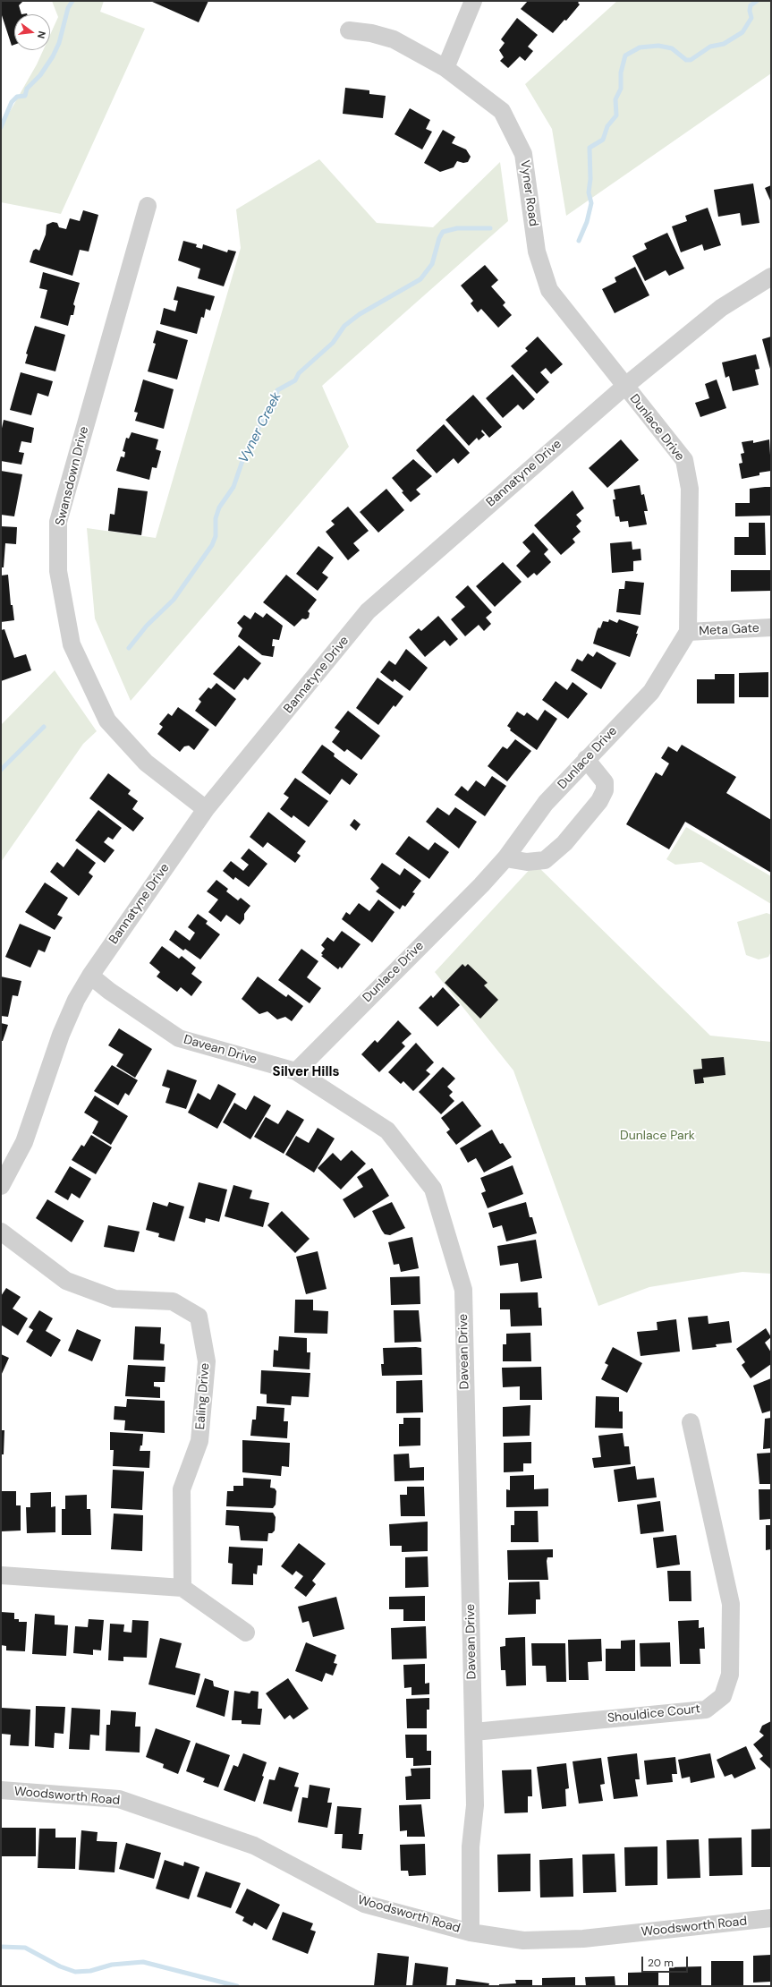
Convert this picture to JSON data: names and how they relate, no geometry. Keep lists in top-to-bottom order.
{
  "streets": {
    "street": [
      "Vyner Road",
      "Dunlace Drive",
      "Bannatyne Drive",
      "Swansdown Drive",
      "Meta Gate",
      "Davean Drive",
      "Ealing Drive",
      "Shouldice Court",
      "Woodsworth Road"
    ]
  },
  "crossings": [
    ["Vyner Road", "Dunlace Drive"],
    ["Vyner Road", "Bannatyne Drive"],
    ["Dunlace Drive", "Bannatyne Drive"],
    ["Dunlace Drive", "Meta Gate"],
    ["Dunlace Drive", "Davean Drive"],
    ["Bannatyne Drive", "Swansdown Drive"],
    ["Bannatyne Drive", "Davean Drive"],
    ["Davean Drive", "Shouldice Court"],
    ["Davean Drive", "Woodsworth Road"]
  ],
  "districts": ["Silver Hills"],
  "water": ["Vyner Creek"],
  "parks": ["Dunlace Park"],
  "scale_bar": "20 m",
  "north": "right"
}
